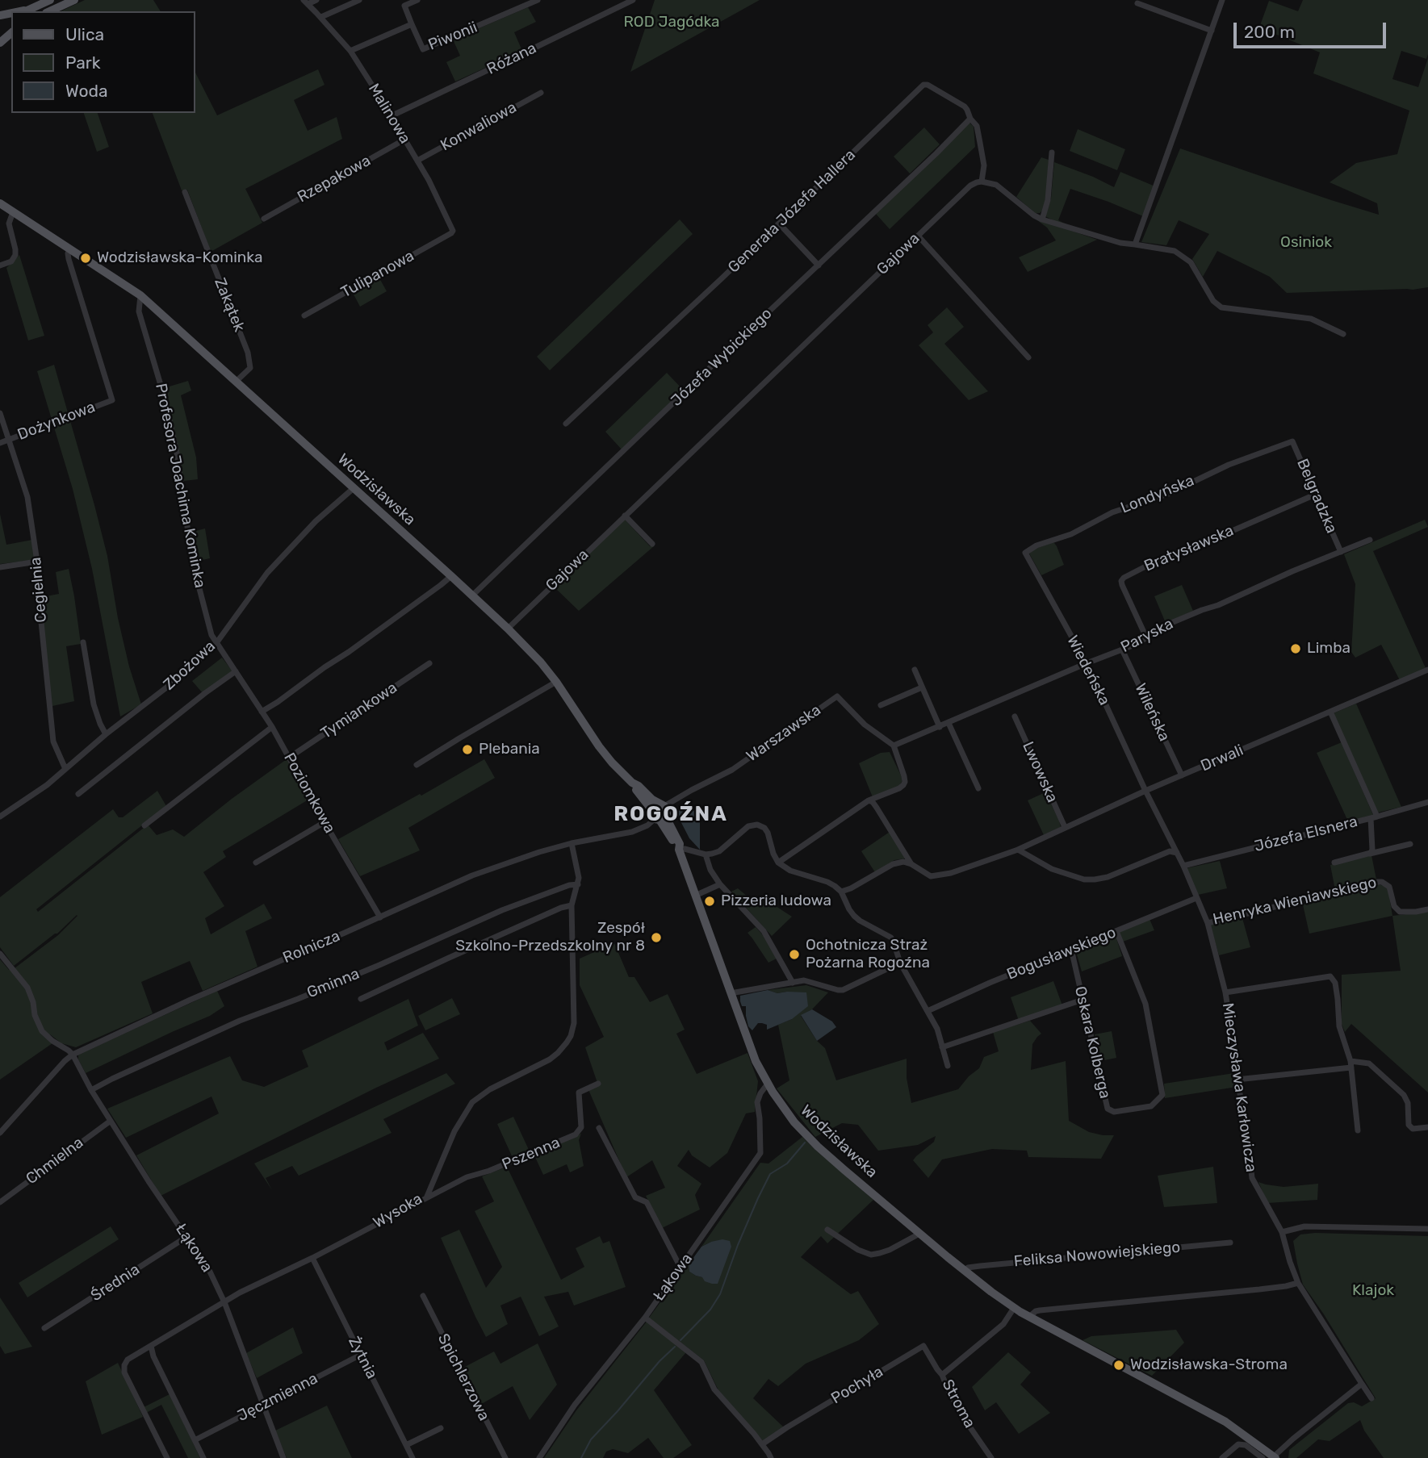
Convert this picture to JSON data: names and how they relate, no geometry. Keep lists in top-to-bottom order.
{
  "streets": {
    "main road": ["Wodzisławska"],
    "street": [
      "Piwonii",
      "Różana",
      "Malinowa",
      "Konwaliowa",
      "Rzepakowa",
      "Generała Józefa Hallera",
      "Gajowa",
      "Tulipanowa",
      "Zakątek",
      "Józefa Wybickiego",
      "Dożynkowa",
      "Profesora Joachima Kominka",
      "Londyńska",
      "Belgradzka",
      "Bratysławska",
      "Cegielnia",
      "Paryska",
      "Zbożowa",
      "Wiedeńska",
      "Tymiankowa",
      "Wileńska",
      "Warszawska",
      "Drwali",
      "Lwowska",
      "Poziomkowa",
      "Józefa Elsnera",
      "Henryka Wieniawskiego",
      "Rolnicza",
      "Bogusławskiego",
      "Gminna",
      "Oskara Kolberga",
      "Mieczysława Karłowicza",
      "Pszenna",
      "Chmielna",
      "Wysoka",
      "Łąkowa",
      "Feliksa Nowowiejskiego",
      "Średnia",
      "Żytnia",
      "Spichlerzowa",
      "Pochyła",
      "Jęczmienna",
      "Stroma"
    ]
  },
  "crossings": [
    ["Piwonii", "Malinowa"],
    ["Różana", "Malinowa"],
    ["Malinowa", "Konwaliowa"],
    ["Malinowa", "Rzepakowa"],
    ["Malinowa", "Tulipanowa"],
    ["Generała Józefa Hallera", "Gajowa"],
    ["Generała Józefa Hallera", "Józefa Wybickiego"],
    ["Gajowa", "Wodzisławska"],
    ["Zakątek", "Wodzisławska"],
    ["Józefa Wybickiego", "Wodzisławska"],
    ["Dożynkowa", "Wodzisławska"],
    ["Dożynkowa", "Cegielnia"],
    ["Profesora Joachima Kominka", "Wodzisławska"],
    ["Profesora Joachima Kominka", "Zbożowa"],
    ["Profesora Joachima Kominka", "Poziomkowa"],
    ["Wodzisławska", "Zbożowa"],
    ["Wodzisławska", "Warszawska"],
    ["Wodzisławska", "Rolnicza"],
    ["Wodzisławska", "Łąkowa"],
    ["Wodzisławska", "Feliksa Nowowiejskiego"],
    ["Wodzisławska", "Stroma"],
    ["Londyńska", "Belgradzka"],
    ["Londyńska", "Wiedeńska"],
    ["Belgradzka", "Bratysławska"],
    ["Belgradzka", "Paryska"],
    ["Bratysławska", "Paryska"],
    ["Cegielnia", "Zbożowa"],
    ["Paryska", "Wiedeńska"],
    ["Paryska", "Wileńska"],
    ["Paryska", "Warszawska"],
    ["Zbożowa", "Poziomkowa"],
    ["Wiedeńska", "Drwali"],
    ["Wiedeńska", "Henryka Wieniawskiego"],
    ["Tymiankowa", "Poziomkowa"],
    ["Wileńska", "Drwali"],
    ["Drwali", "Lwowska"],
    ["Poziomkowa", "Rolnicza"],
    ["Józefa Elsnera", "Henryka Wieniawskiego"],
    ["Henryka Wieniawskiego", "Bogusławskiego"],
    ["Henryka Wieniawskiego", "Mieczysława Karłowicza"],
    ["Rolnicza", "Wysoka"],
    ["Rolnicza", "Łąkowa"],
    ["Bogusławskiego", "Oskara Kolberga"],
    ["Gminna", "Wysoka"],
    ["Gminna", "Łąkowa"],
    ["Pszenna", "Wysoka"],
    ["Chmielna", "Łąkowa"],
    ["Wysoka", "Łąkowa"],
    ["Wysoka", "Żytnia"],
    ["Łąkowa", "Średnia"],
    ["Łąkowa", "Jęczmienna"],
    ["Żytnia", "Jęczmienna"],
    ["Pochyła", "Stroma"]
  ],
  "districts": ["ROGOŹNA"],
  "parks": ["ROD Jagódka", "Osiniok", "Klajok"],
  "places": [
    "Wodzisławska-Kominka",
    "Limba",
    "Plebania",
    "Pizzeria ludowa",
    "Zespół Szkolno-Przedszkolny nr 8",
    "Ochotnicza Straż Pożarna Rogoźna",
    "Wodzisławska-Stroma"
  ],
  "legend": ["Ulica", "Park", "Woda"],
  "scale_bar": "200 m"
}
